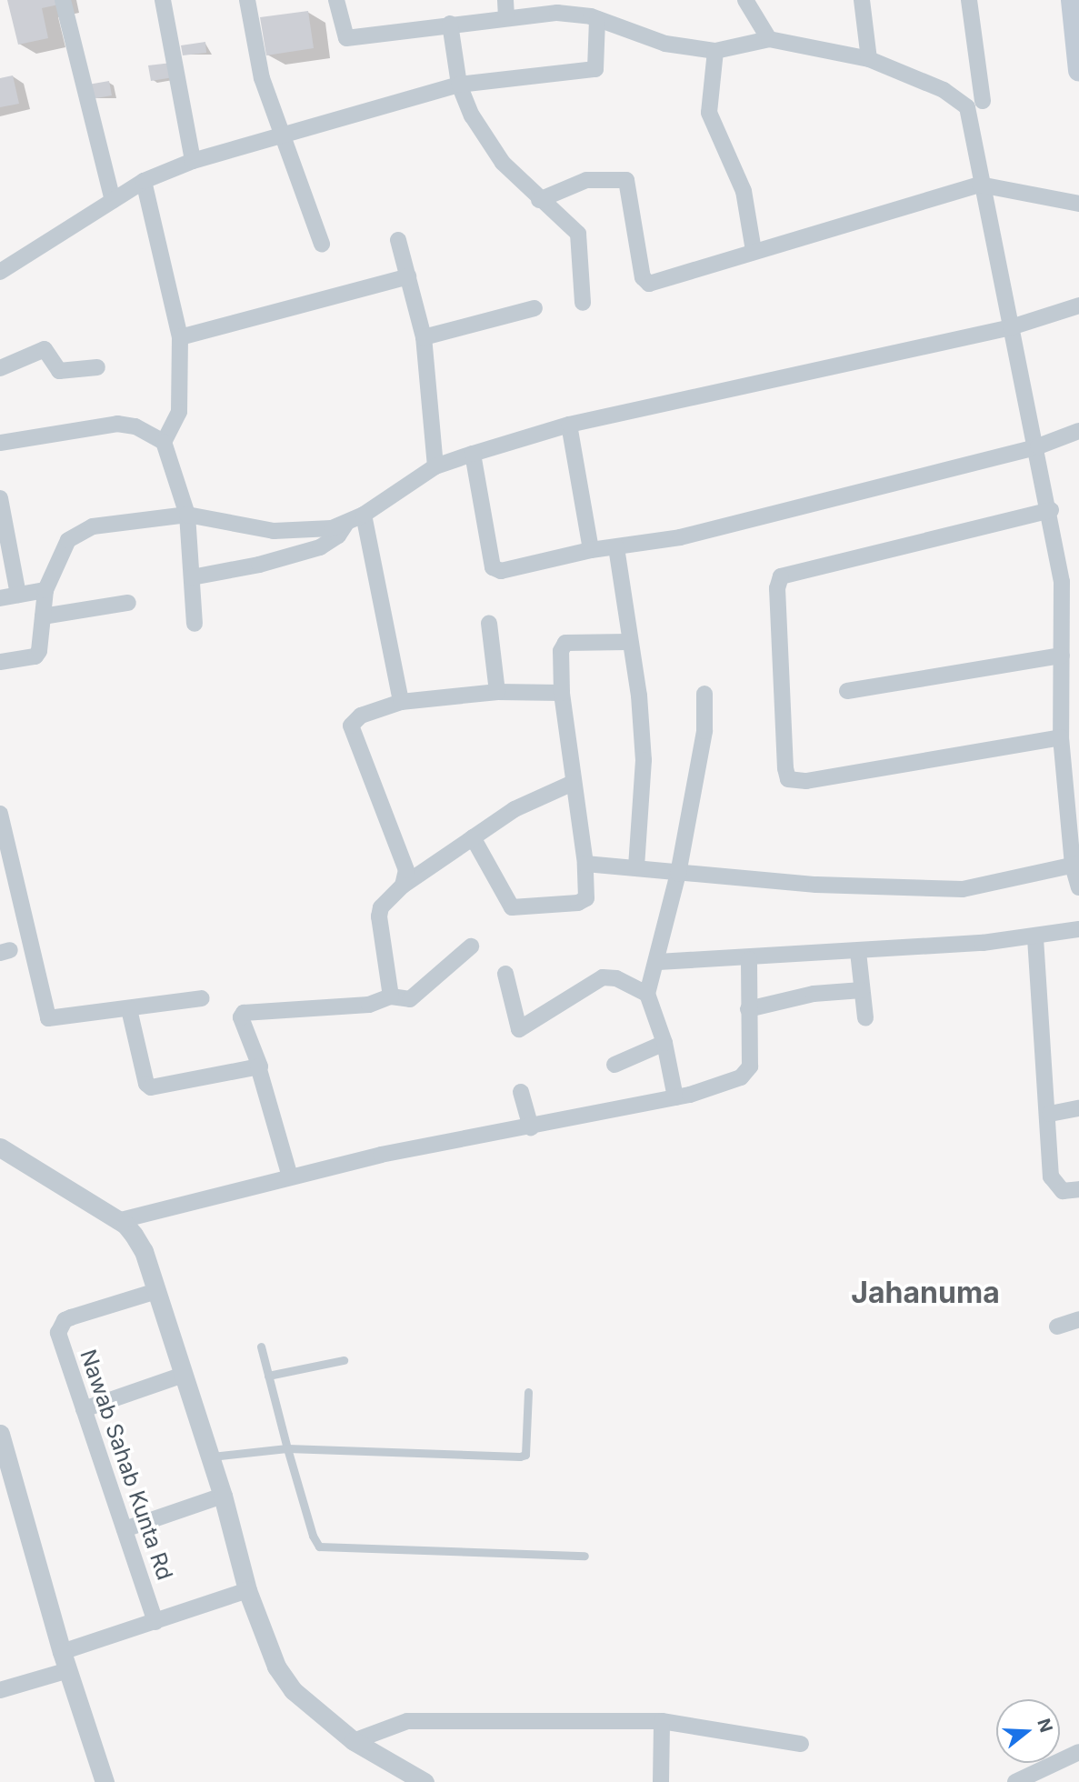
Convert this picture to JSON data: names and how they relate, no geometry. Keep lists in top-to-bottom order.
{
  "streets": {
    "street": ["Nawab Sahab Kunta Rd"]
  },
  "districts": ["Jahanuma"],
  "north": "right"
}
